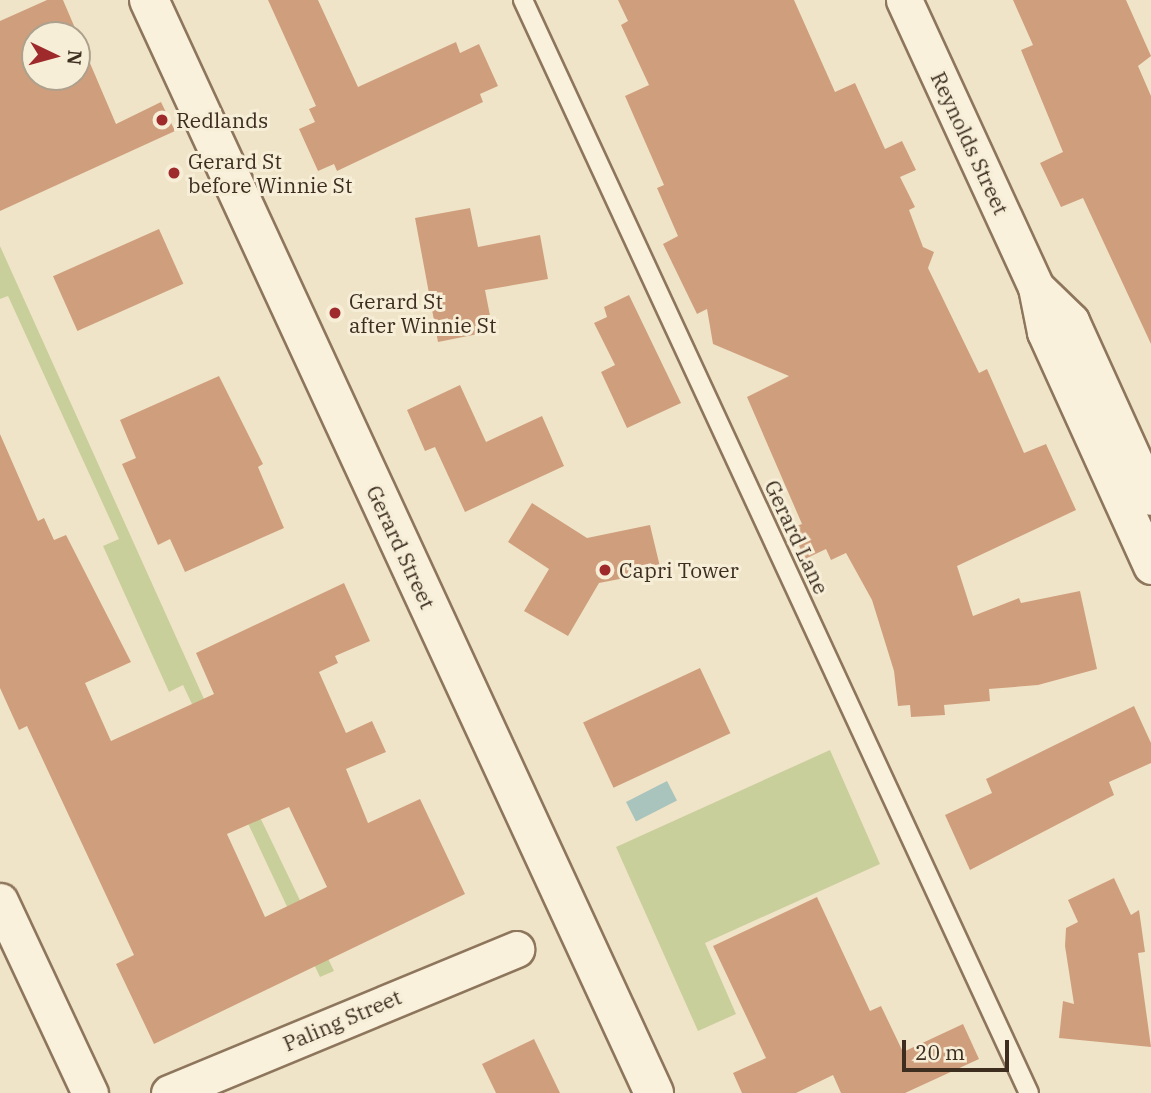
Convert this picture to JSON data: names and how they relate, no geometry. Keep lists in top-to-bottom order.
{
  "streets": {
    "main road": ["Gerard Street"],
    "street": ["Reynolds Street", "Paling Street"],
    "lane": ["Gerard Lane"]
  },
  "places": [
    "Redlands",
    "Gerard St before Winnie St",
    "Gerard St after Winnie St",
    "Capri Tower"
  ],
  "scale_bar": "20 m",
  "north": "right"
}
